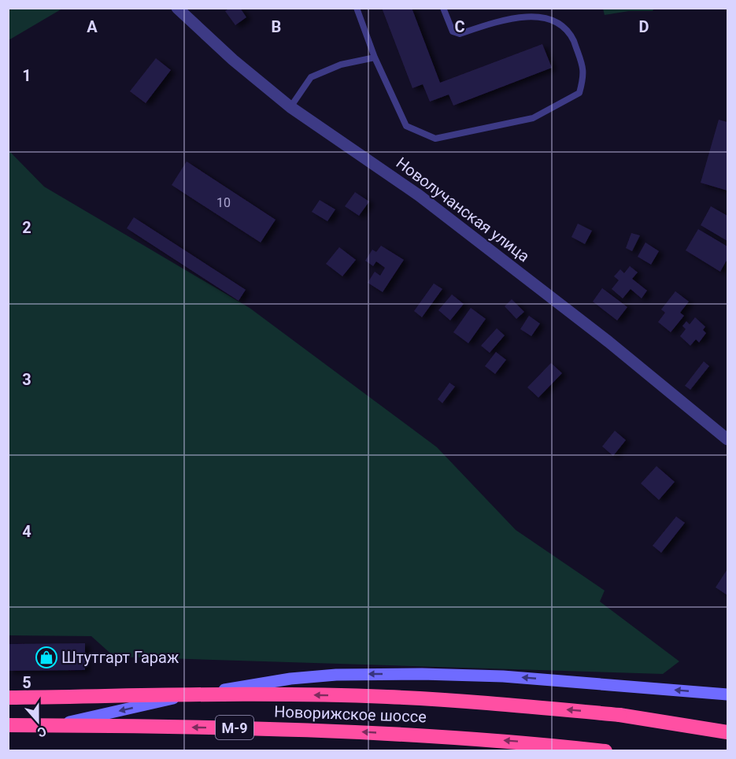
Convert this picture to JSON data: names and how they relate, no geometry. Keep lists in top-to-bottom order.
{
  "streets": {
    "highway": ["Новорижское шоссе", "М-9"],
    "street": ["Новолучанская улица"]
  },
  "places": {
    "shop": ["Штутгарт Гараж"]
  },
  "house_numbers": ["10"],
  "north": "bottom",
  "grid": {
    "columns": [
      "A",
      "B",
      "C",
      "D"
    ],
    "rows": [
      "1",
      "2",
      "3",
      "4",
      "5"
    ]
  }
}
